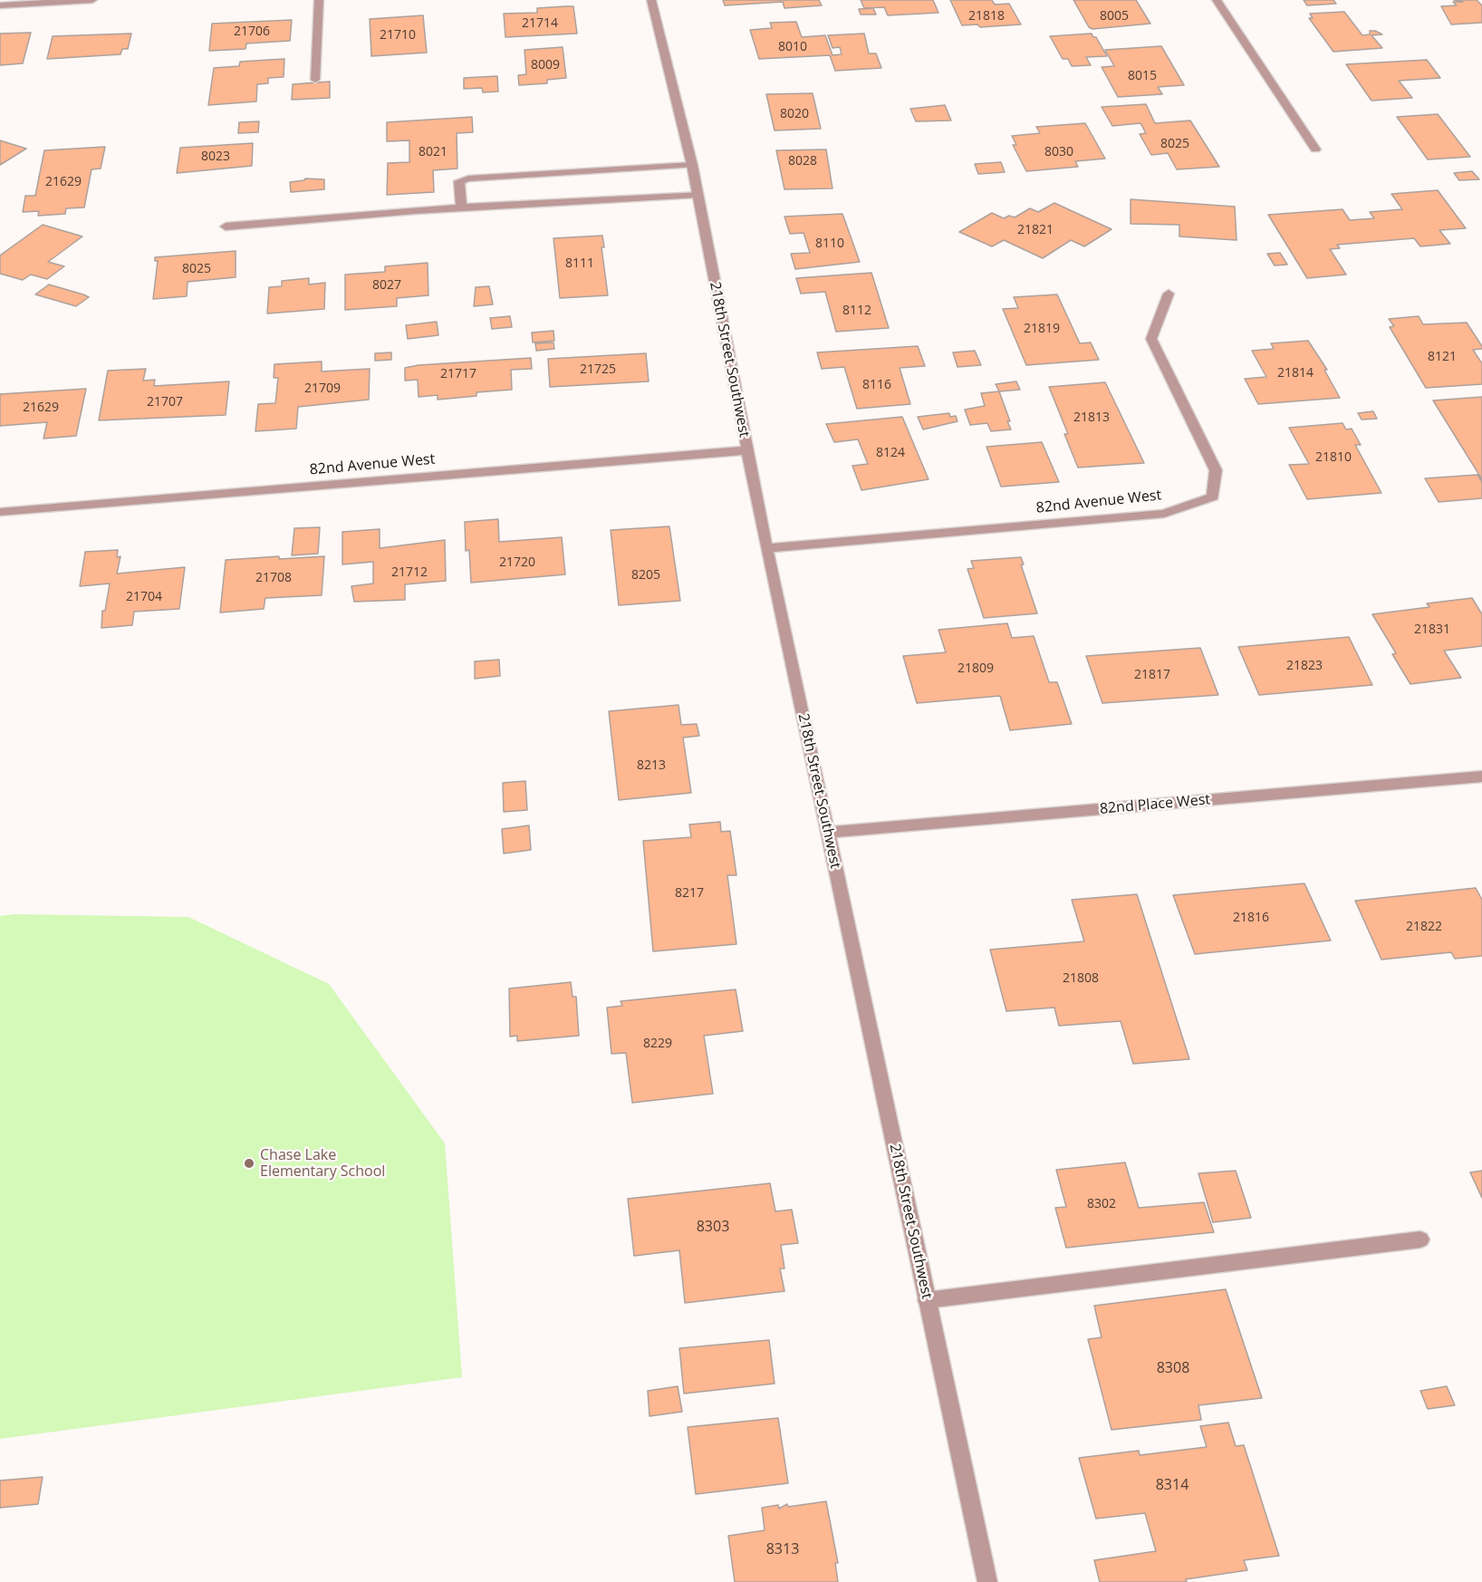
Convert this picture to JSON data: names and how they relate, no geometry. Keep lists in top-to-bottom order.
{
  "streets": {
    "street": ["218th Street Southwest", "82nd Avenue West", "82nd Place West"]
  },
  "crossings": [
    ["218th Street Southwest", "82nd Avenue West"],
    ["218th Street Southwest", "82nd Place West"]
  ],
  "places": ["Chase Lake Elementary School"],
  "house_numbers": [
    "21818",
    "8005",
    "21714",
    "21706",
    "21710",
    "8010",
    "8009",
    "8015",
    "8020",
    "8025",
    "8021",
    "8030",
    "8023",
    "8028",
    "21629",
    "21821",
    "8110",
    "8111",
    "8025",
    "8027",
    "8112",
    "21819",
    "8121",
    "21725",
    "21814",
    "21717",
    "8116",
    "21709",
    "21707",
    "21629",
    "21813",
    "8124",
    "21810",
    "21720",
    "21712",
    "8205",
    "21708",
    "21704",
    "21831",
    "21823",
    "21809",
    "21817",
    "8213",
    "8217",
    "21816",
    "21822",
    "21808",
    "8229",
    "8302",
    "8303",
    "8308",
    "8314",
    "8313"
  ]
}
